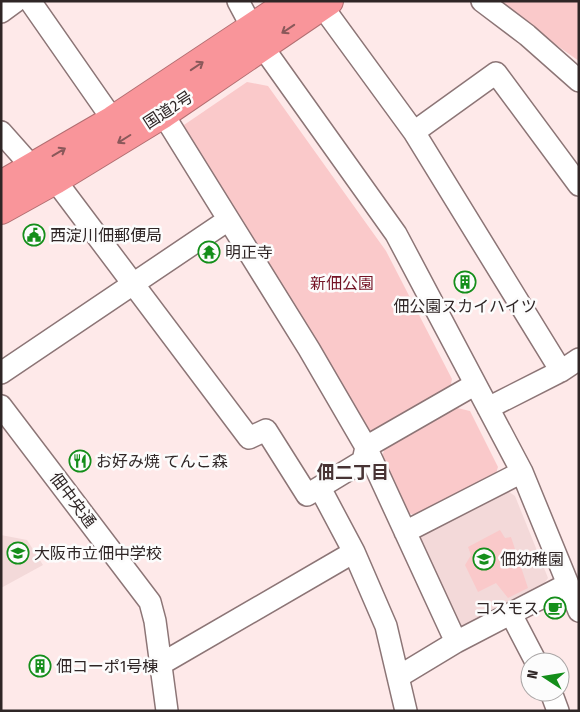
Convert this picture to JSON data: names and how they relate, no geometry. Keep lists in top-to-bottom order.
{
  "streets": {
    "highway": ["国道2号"],
    "street": ["佃中央通"]
  },
  "districts": ["佃二丁目"],
  "parks": ["新佃公園"],
  "places": {
    "public building": ["西淀川佃郵便局"],
    "temple": ["明正寺"],
    "building": ["佃公園スカイハイツ", "佃コーポ1号棟"],
    "restaurant": ["お好み焼 てんこ森"],
    "school or university": ["大阪市立佃中学校", "佃幼稚園"],
    "cafe": ["コスモス"]
  },
  "north": "left"
}
